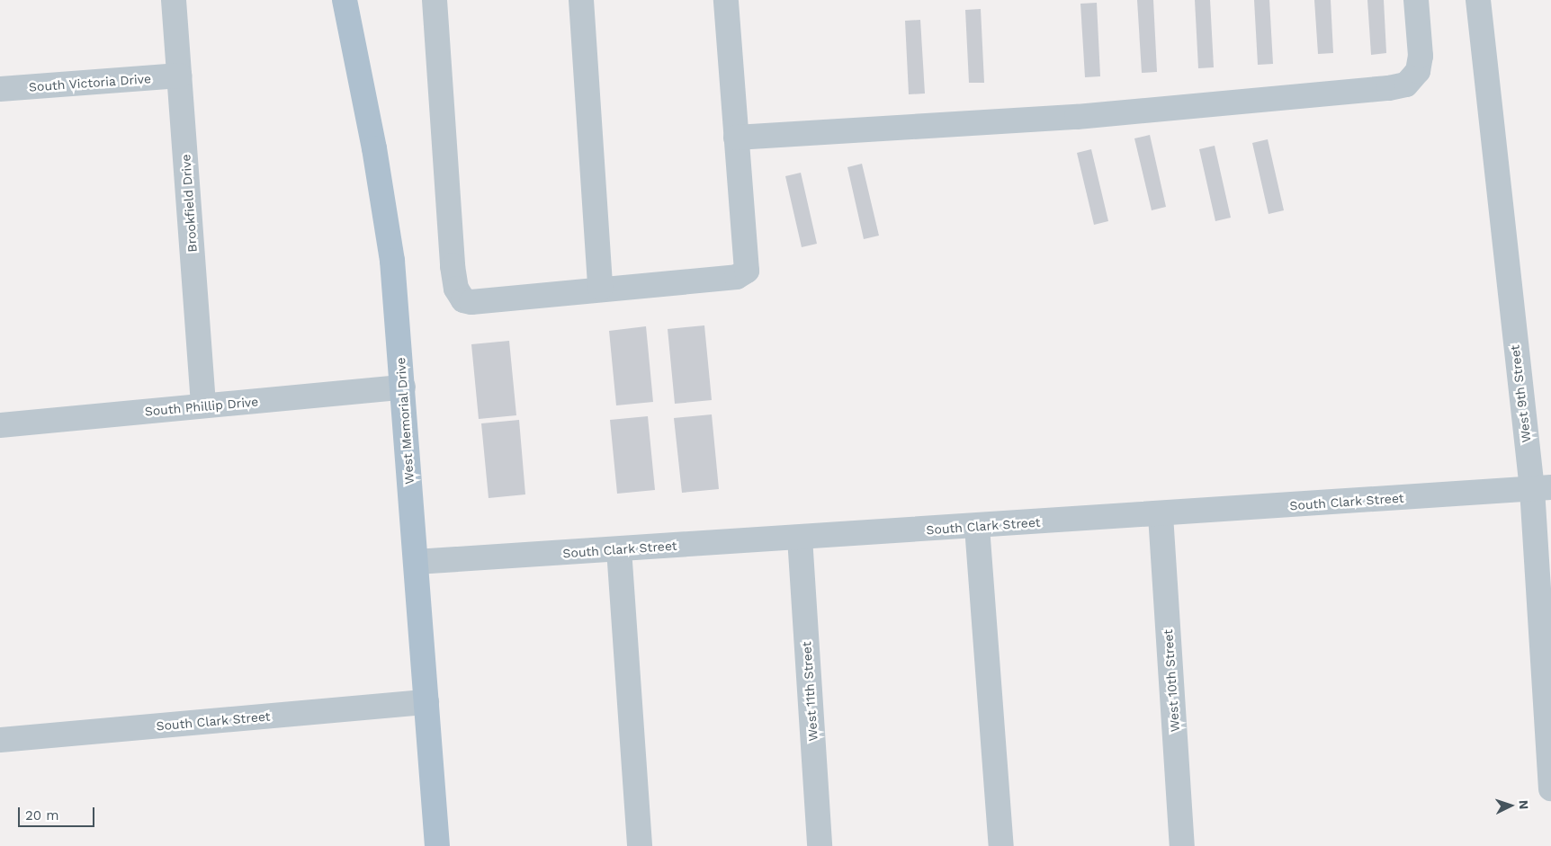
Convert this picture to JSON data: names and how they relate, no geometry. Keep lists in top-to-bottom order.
{
  "streets": {
    "main road": ["West Memorial Drive"],
    "street": [
      "South Victoria Drive",
      "Brookfield Drive",
      "West 9th Street",
      "South Phillip Drive",
      "South Clark Street",
      "West 10th Street",
      "West 11th Street"
    ]
  },
  "crossings": [
    ["South Victoria Drive", "Brookfield Drive"],
    ["Brookfield Drive", "South Phillip Drive"],
    ["West 9th Street", "South Clark Street"],
    ["South Phillip Drive", "West Memorial Drive"],
    ["West Memorial Drive", "South Clark Street"],
    ["South Clark Street", "West 10th Street"],
    ["South Clark Street", "West 11th Street"]
  ],
  "scale_bar": "20 m",
  "north": "right"
}
